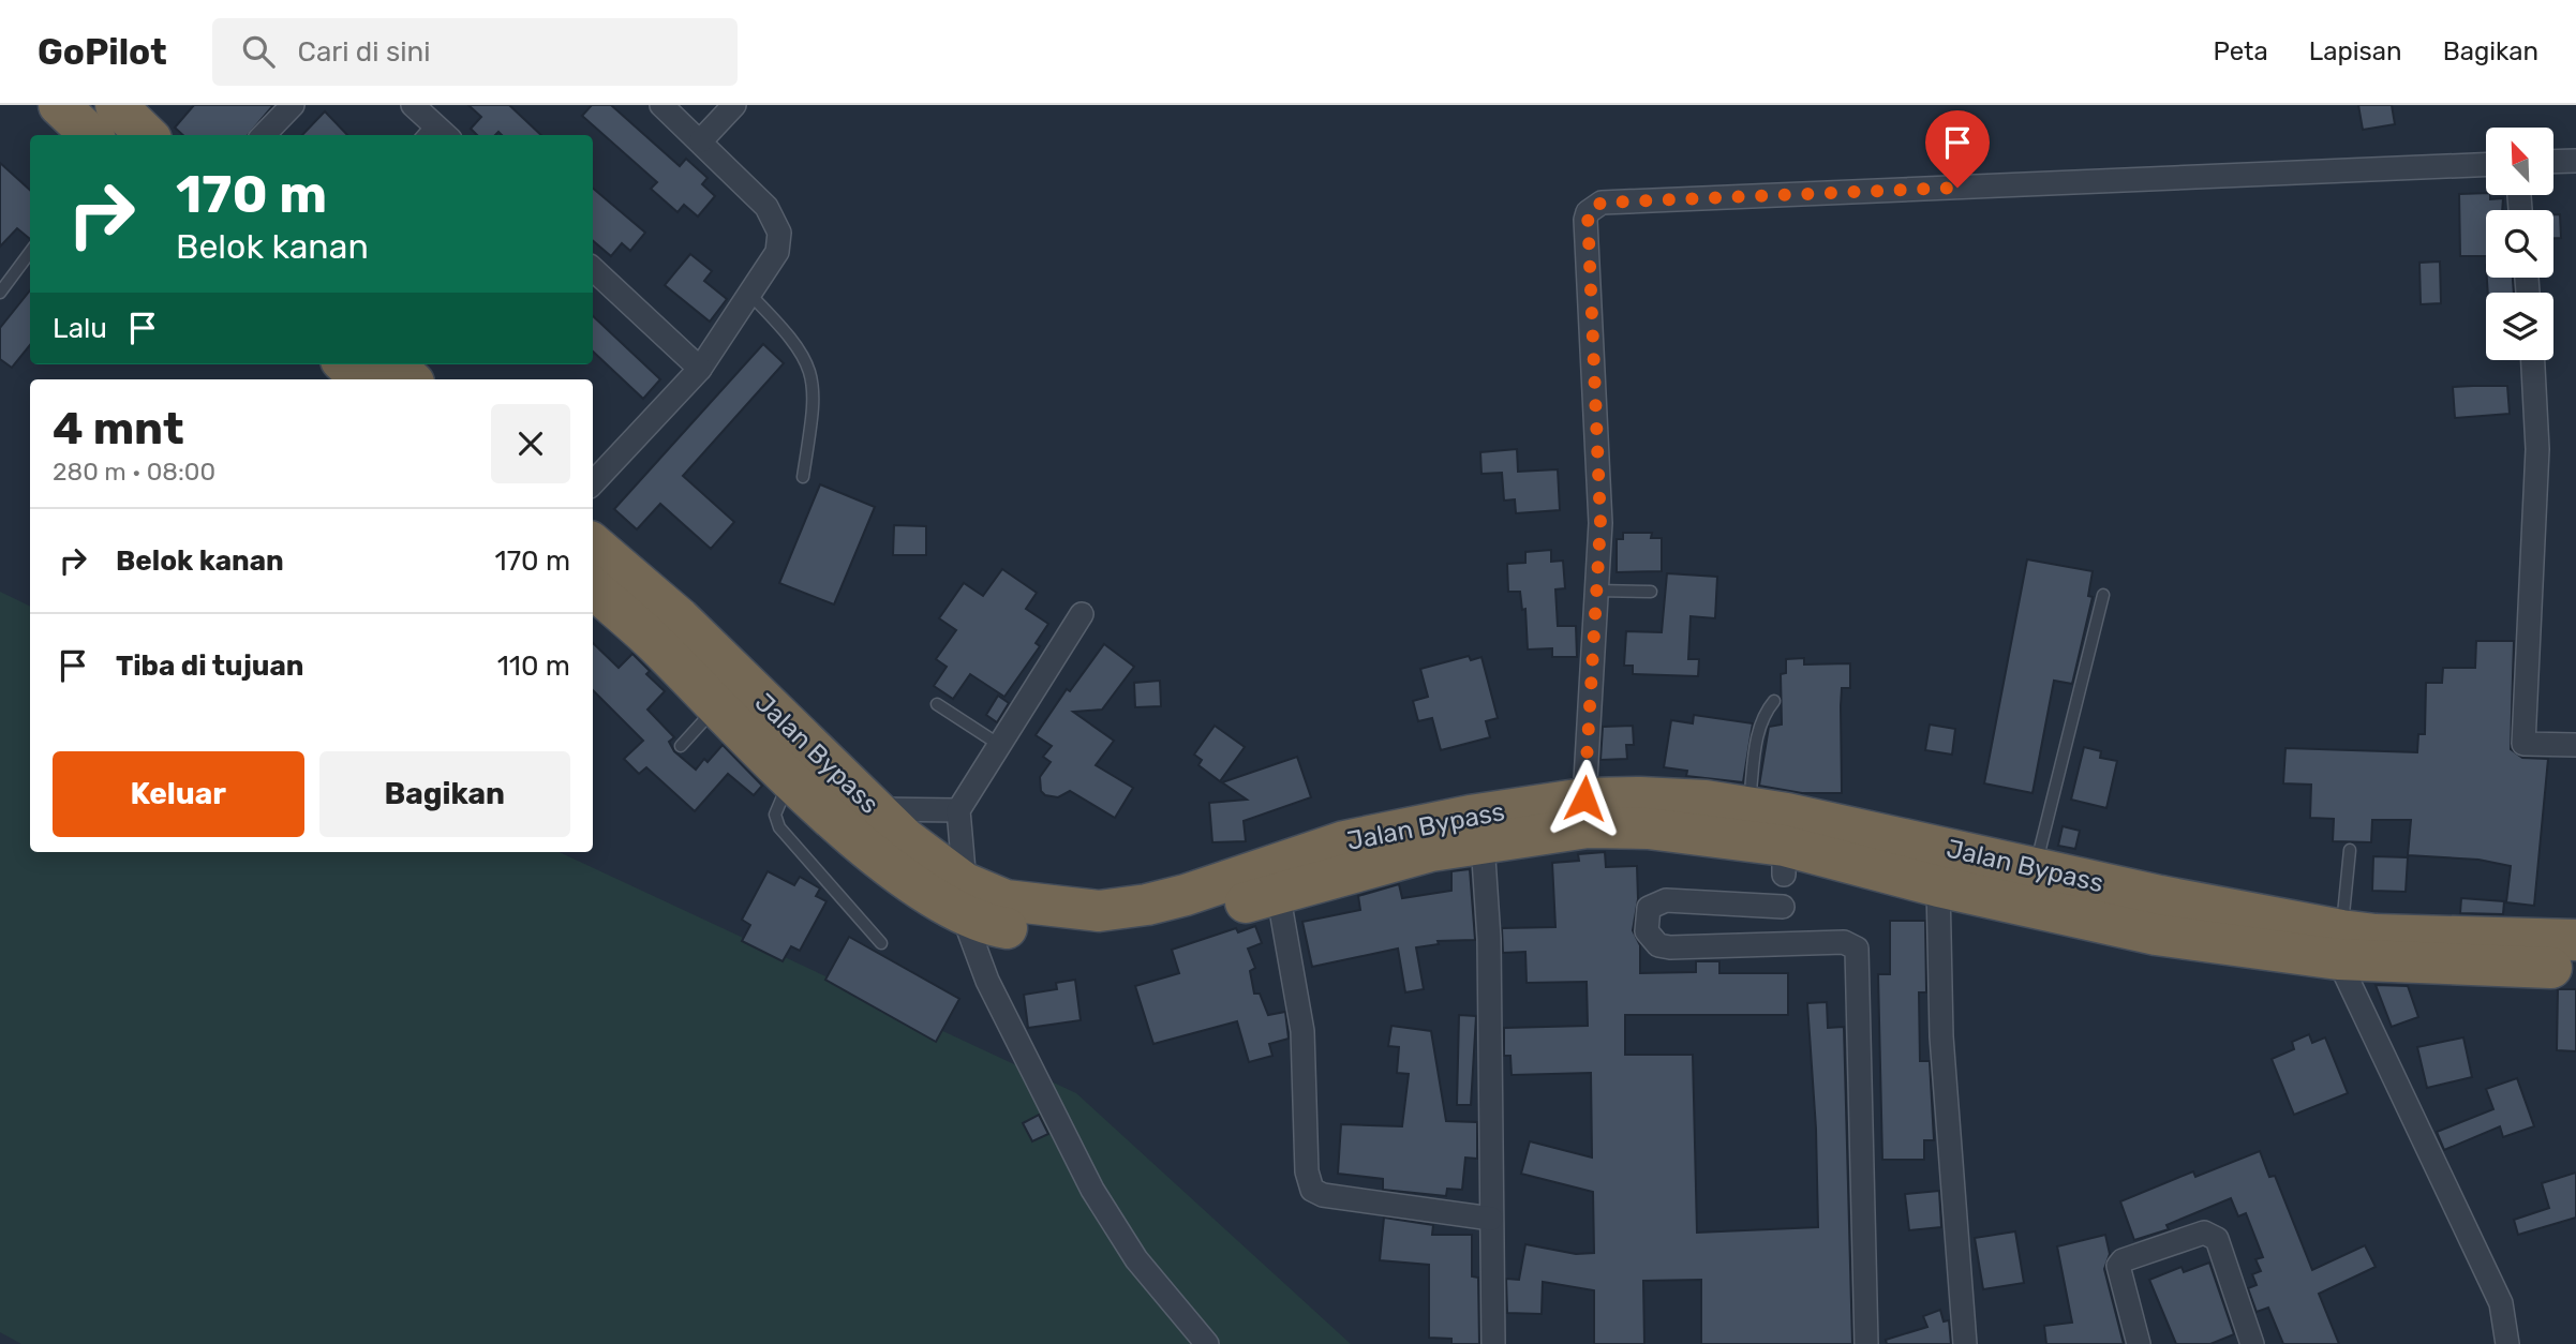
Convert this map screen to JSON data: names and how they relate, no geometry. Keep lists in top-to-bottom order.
{
  "streets": {
    "highway": ["Jalan Bypass"]
  },
  "north": "top left",
  "page": {
    "header": "GoPilot",
    "search": "Cari di sini",
    "nav": ["Peta", "Lapisan", "Bagikan"],
    "turn": ["170 m", "Belok kanan"],
    "then": "Lalu",
    "heading": ["4 mnt", "280 m · 08:00"],
    "list": [
      {
        "name": "Belok kanan",
        "value": "170 m"
      },
      {
        "name": "Tiba di tujuan",
        "value": "110 m"
      }
    ],
    "buttons": ["Keluar", "Bagikan"]
  }
}
